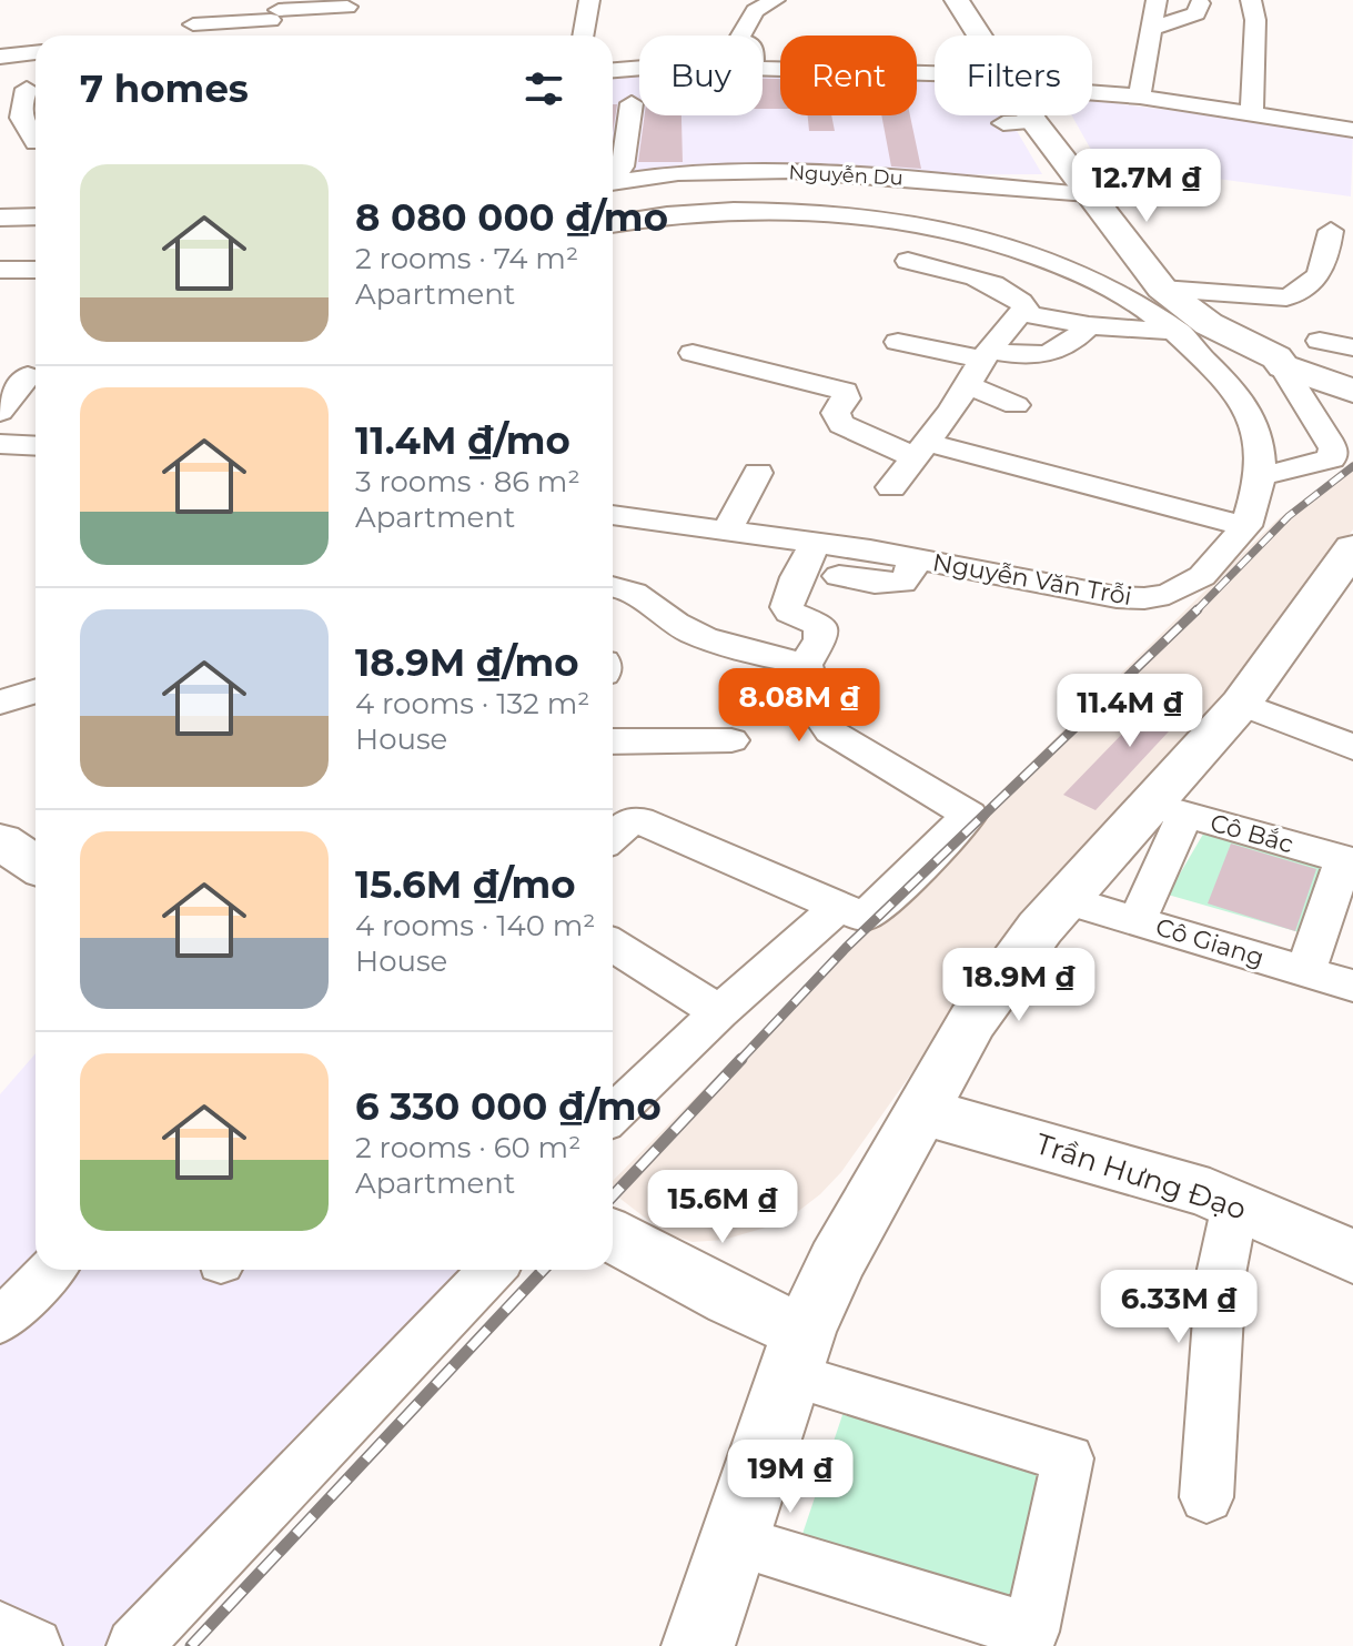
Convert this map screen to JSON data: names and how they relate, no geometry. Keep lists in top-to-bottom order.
{
  "streets": {
    "main road": ["Trần Hưng Đạo"],
    "street": [
      "Nguyễn Du",
      "Nguyễn Văn Trỗi",
      "Cô Bắc",
      "Cô Giang"
    ]
  },
  "page": {
    "chip": ["Buy", "Rent", "Filters"],
    "heading": "7 homes",
    "list": [
      {
        "name": "8 080 000 ₫/mo",
        "note": "2 rooms · 74 m² · Apartment"
      },
      {
        "name": "11.4M ₫/mo",
        "note": "3 rooms · 86 m² · Apartment"
      },
      {
        "name": "18.9M ₫/mo",
        "note": "4 rooms · 132 m² · House"
      },
      {
        "name": "15.6M ₫/mo",
        "note": "4 rooms · 140 m² · House"
      },
      {
        "name": "6 330 000 ₫/mo",
        "note": "2 rooms · 60 m² · Apartment"
      }
    ],
    "price": [
      "12.7M ₫",
      "8.08M ₫",
      "11.4M ₫",
      "18.9M ₫",
      "15.6M ₫",
      "6.33M ₫",
      "19M ₫"
    ]
  }
}
